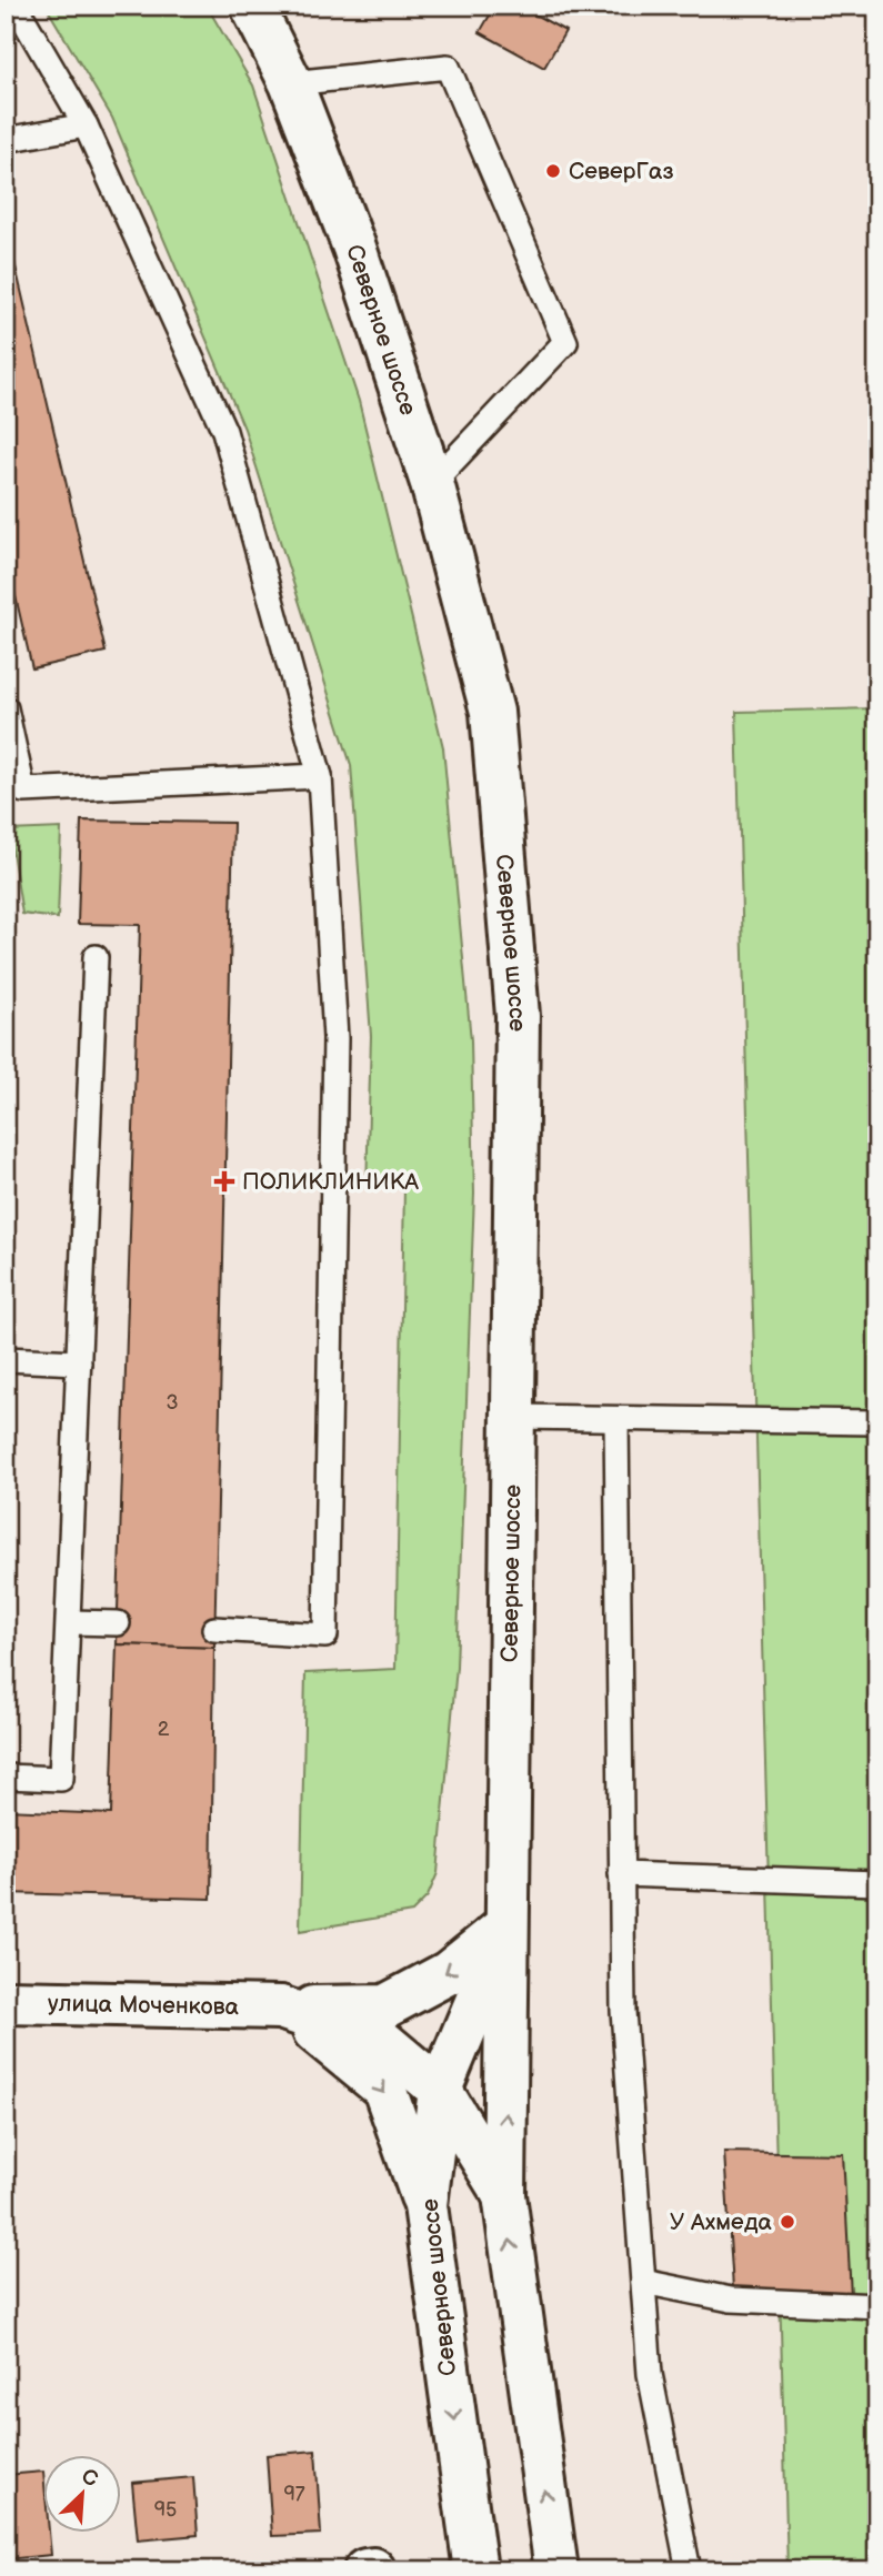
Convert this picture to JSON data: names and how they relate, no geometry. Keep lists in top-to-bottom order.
{
  "streets": {
    "main road": ["Северное шоссе", "улица Моченкова"]
  },
  "crossings": [
    ["Северное шоссе", "улица Моченкова"]
  ],
  "one_way": ["улица Моченкова"],
  "places": {
    "other": ["СеверГаз", "У Ахмеда"],
    "health": ["ПОЛИКЛИНИКА"]
  },
  "house_numbers": [
    "3",
    "2",
    "97",
    "95"
  ],
  "north": "top right"
}
